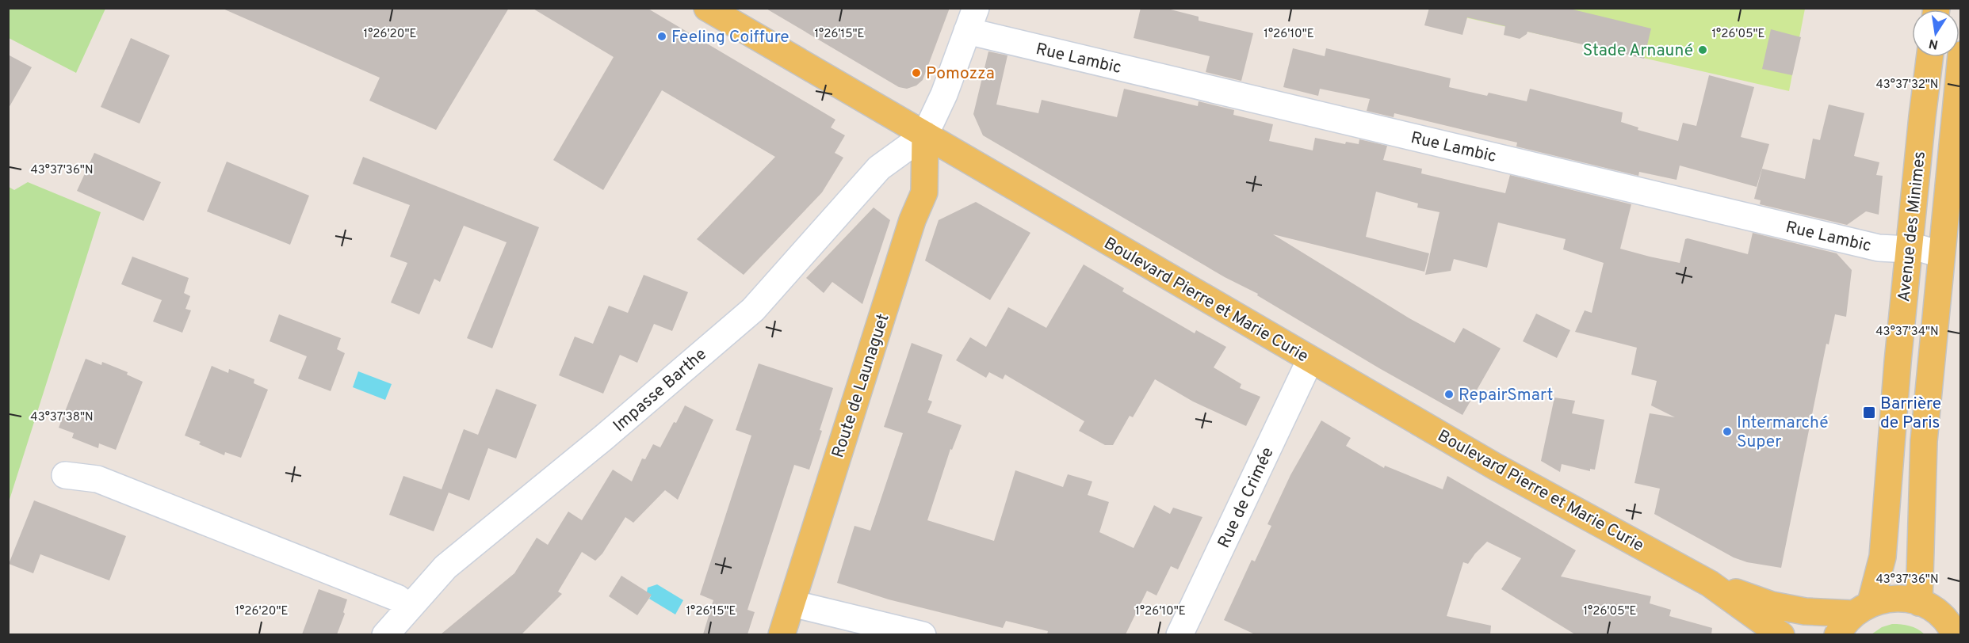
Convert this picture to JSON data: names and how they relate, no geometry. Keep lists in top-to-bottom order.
{
  "streets": {
    "main road": ["Avenue des Minimes", "Boulevard Pierre et Marie Curie", "Route de Launaguet"],
    "street": ["Rue Lambic", "Impasse Barthe", "Rue de Crimée"]
  },
  "crossings": [
    ["Rue Lambic", "Avenue des Minimes"],
    ["Avenue des Minimes", "Boulevard Pierre et Marie Curie"],
    ["Boulevard Pierre et Marie Curie", "Route de Launaguet"],
    ["Boulevard Pierre et Marie Curie", "Impasse Barthe"],
    ["Boulevard Pierre et Marie Curie", "Rue de Crimée"],
    ["Route de Launaguet", "Impasse Barthe"]
  ],
  "places": {
    "other": [
      "Feeling Coiffure",
      "Stade Arnauné",
      "Pomozza",
      "RepairSmart",
      "Intermarché Super"
    ],
    "transit": ["Barrière de Paris"]
  },
  "north": "bottom",
  "coordinates": [
    "1°26'20\"E",
    "1°26'15\"E",
    "1°26'10\"E",
    "1°26'05\"E",
    "43°37'32\"N",
    "43°37'36\"N",
    "43°37'34\"N",
    "43°37'38\"N"
  ]
}
